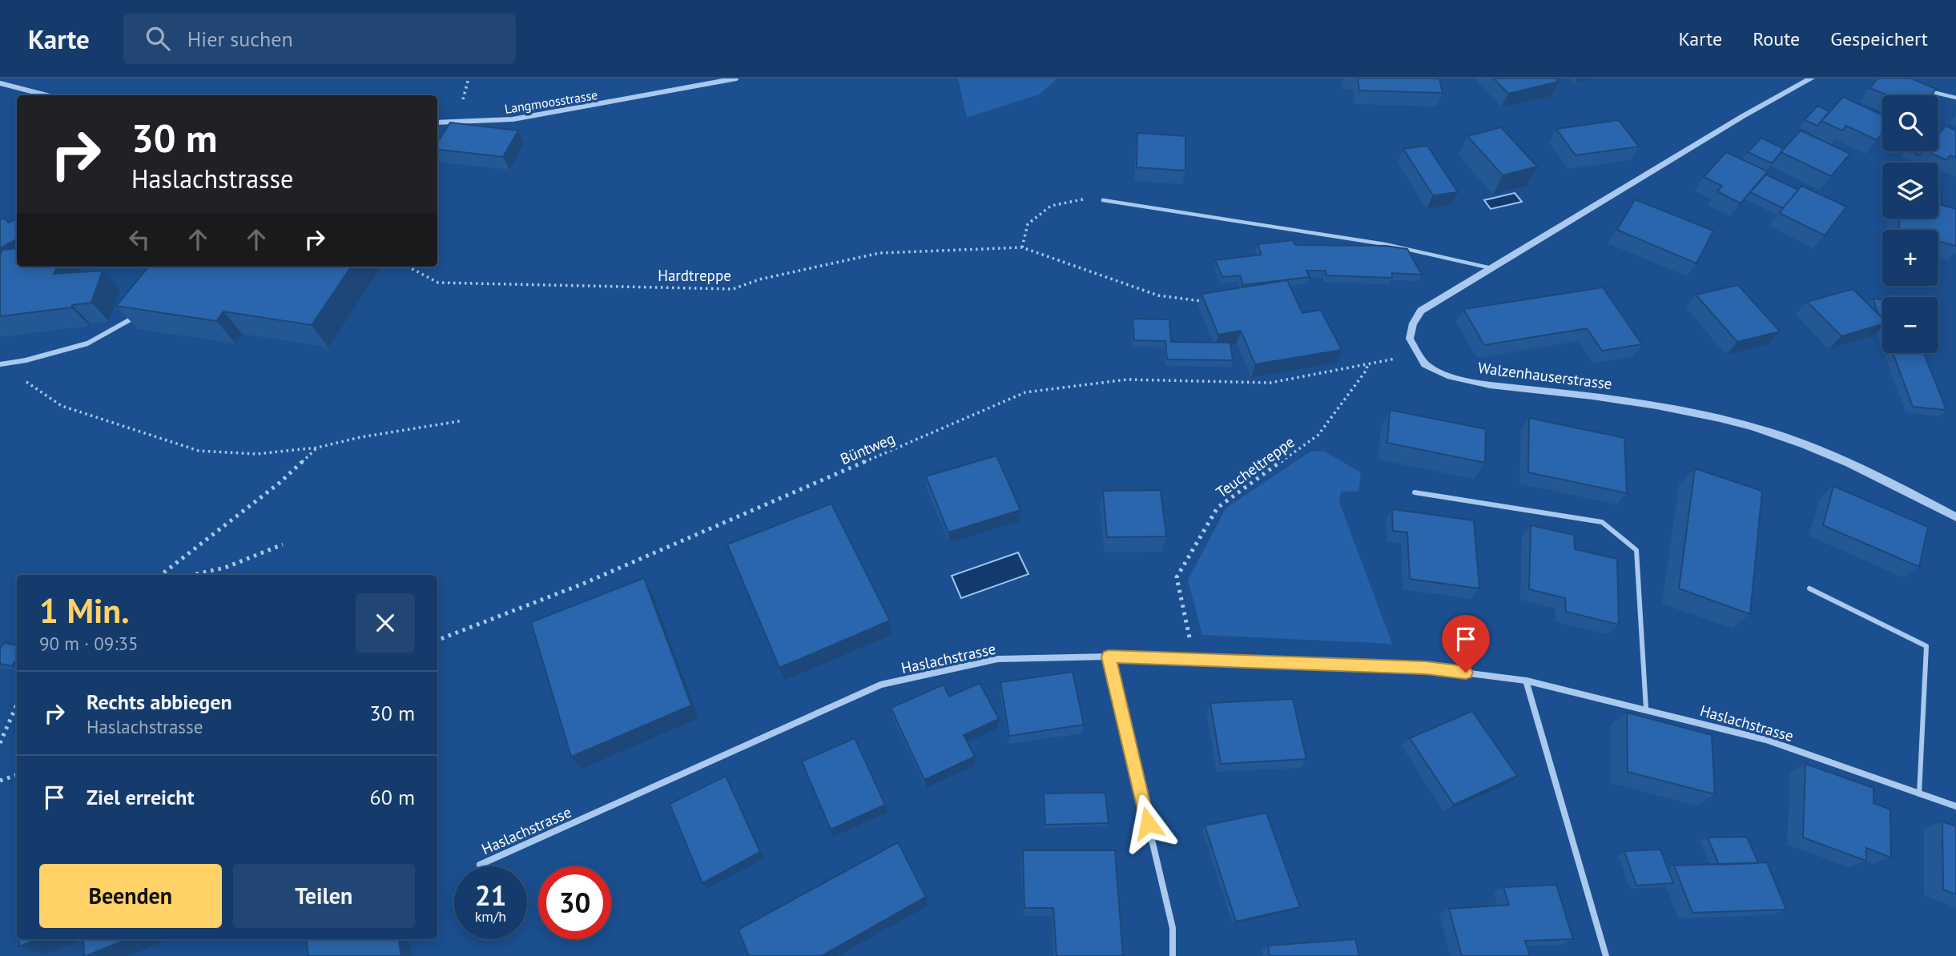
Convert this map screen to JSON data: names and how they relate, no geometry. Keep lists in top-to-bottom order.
{
  "streets": {
    "street": ["Langmoosstrasse", "Walzenhauserstrasse", "Haslachstrasse"],
    "path": ["Hardtreppe", "Büntweg", "Teucheltreppe"]
  },
  "crossings": [
    ["Büntweg", "Teucheltreppe"],
    ["Teucheltreppe", "Haslachstrasse"]
  ],
  "page": {
    "header": "Karte",
    "search": "Hier suchen",
    "nav": ["Karte", "Route", "Gespeichert"],
    "map_buttons": ["+", "−"],
    "turn": ["30 m", "Haslachstrasse"],
    "heading": ["1 Min.", "90 m · 09:35"],
    "list": [
      {
        "name": "Rechts abbiegen",
        "note": "Haslachstrasse",
        "value": "30 m"
      },
      {
        "name": "Ziel erreicht",
        "value": "60 m"
      }
    ],
    "buttons": ["Beenden", "Teilen"],
    "speed": "21 km/h",
    "limit": "30"
  }
}
